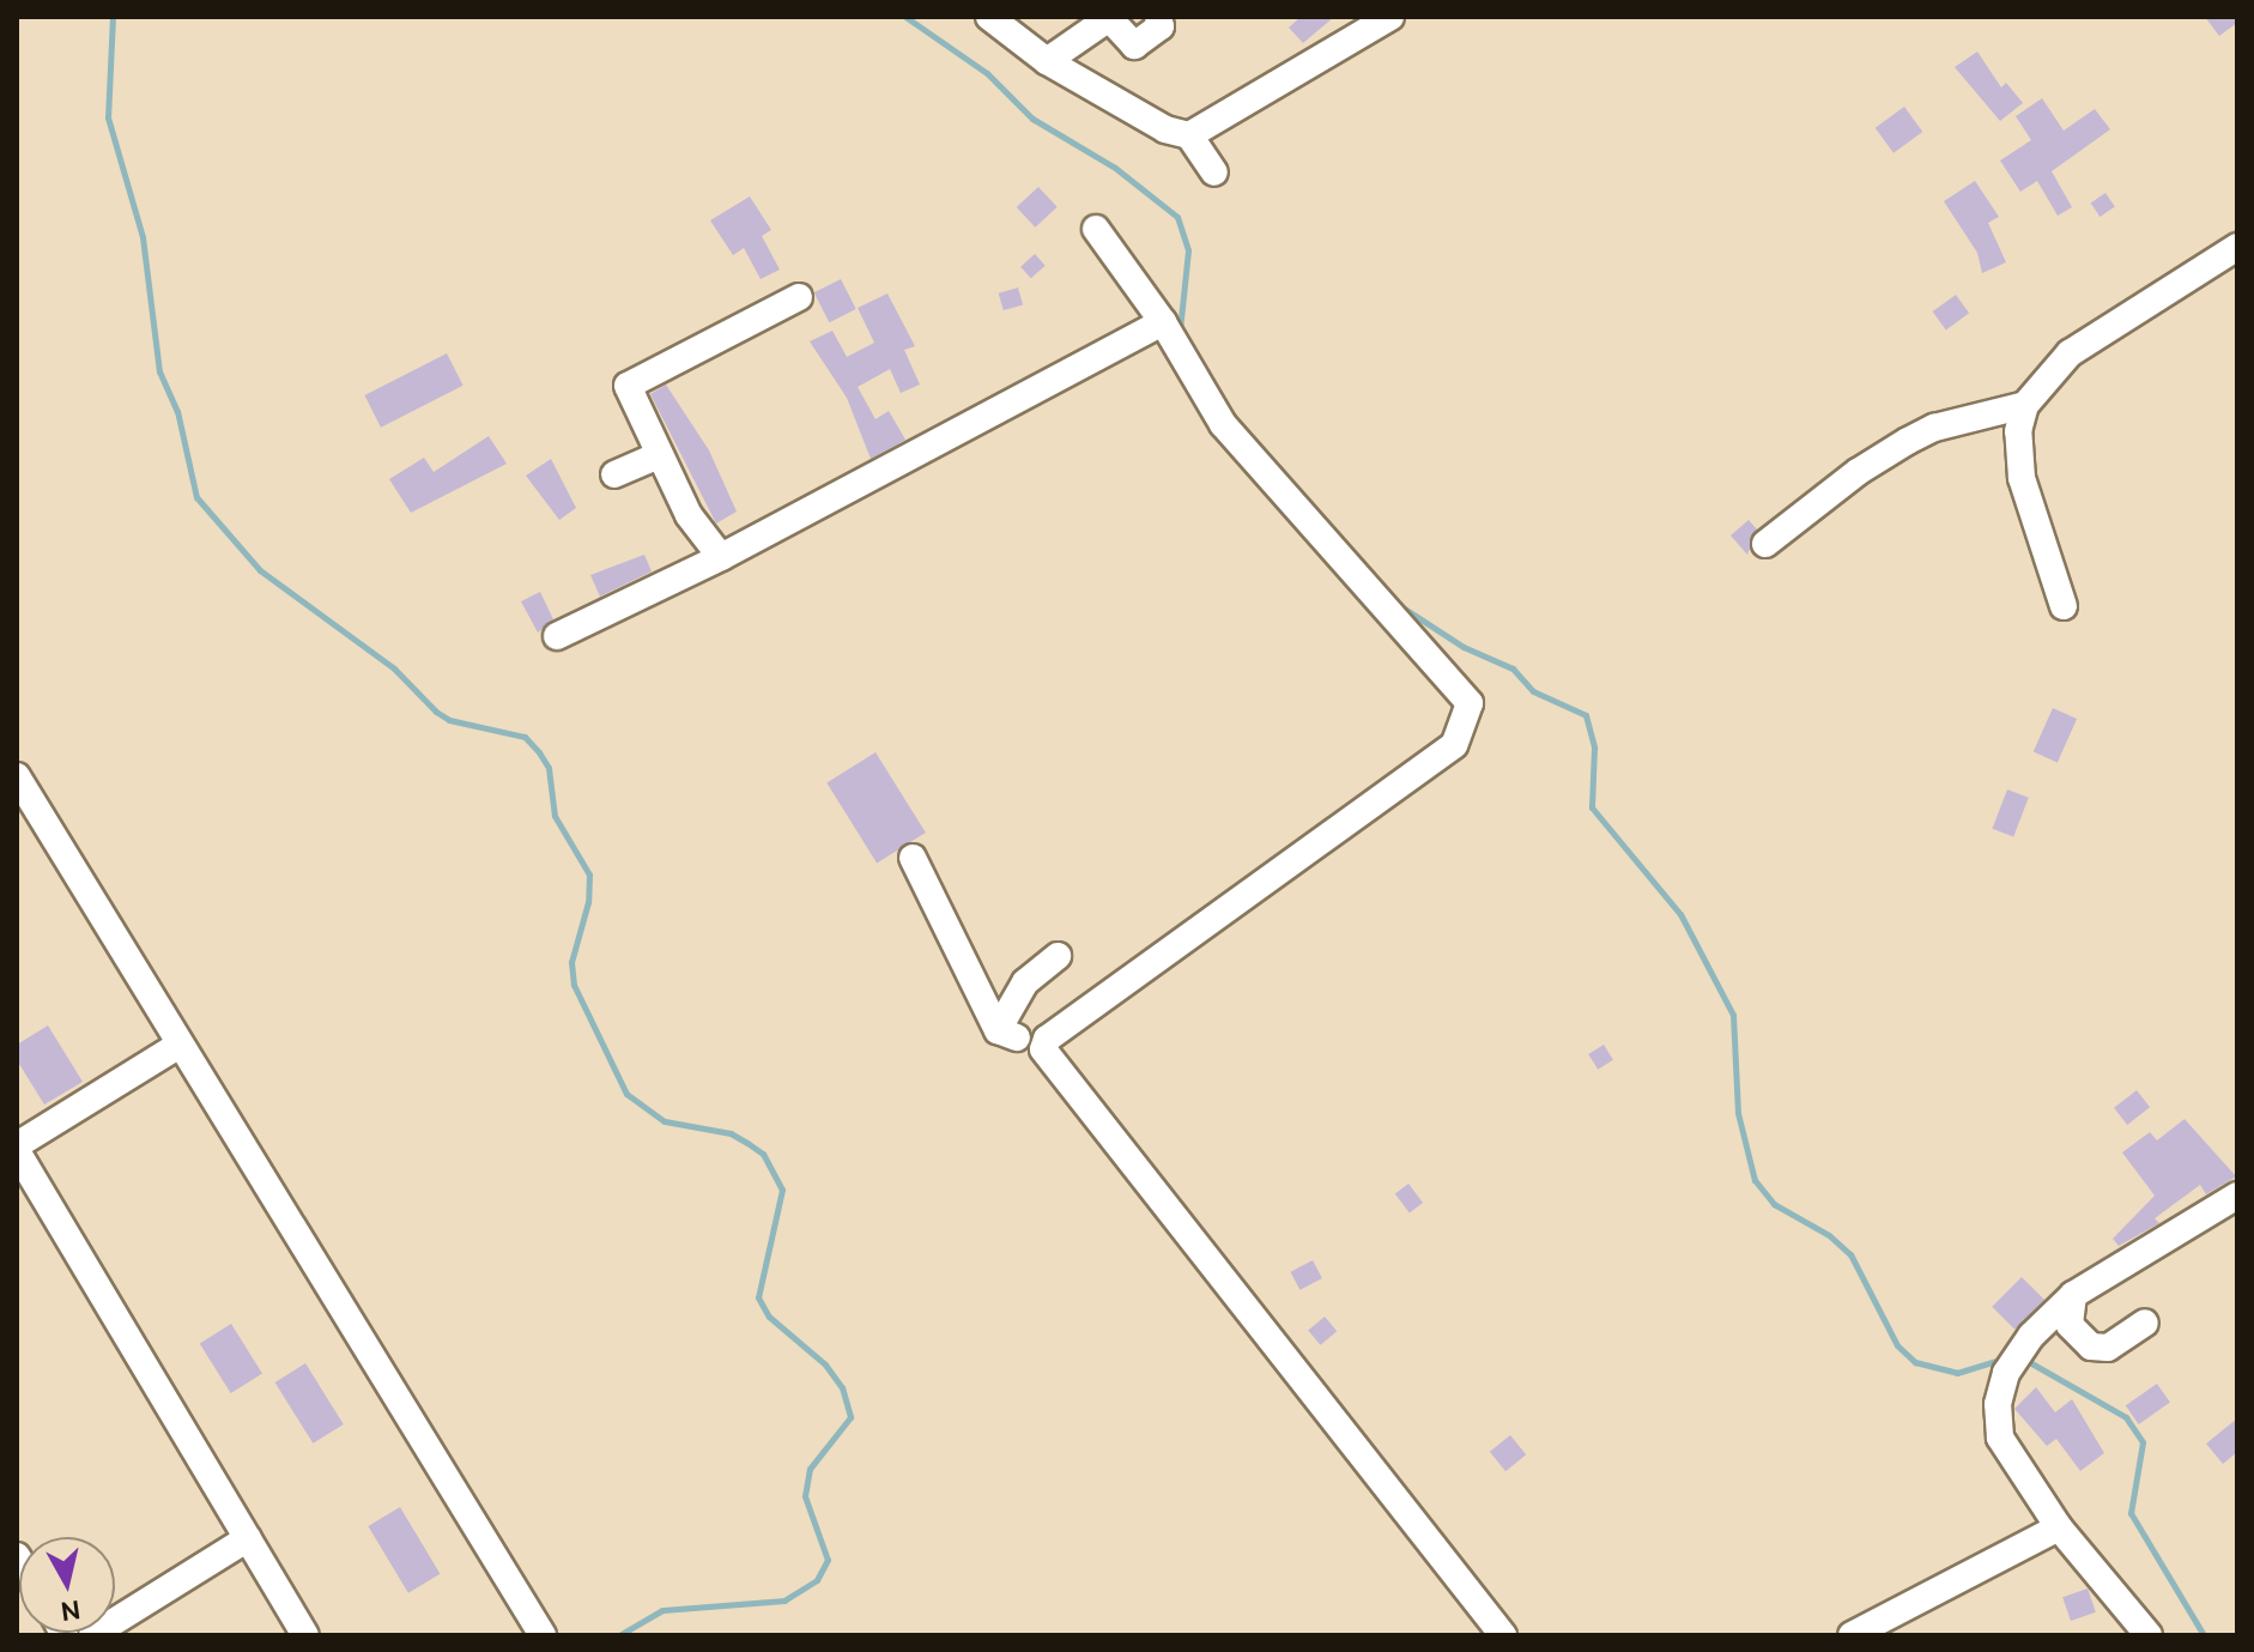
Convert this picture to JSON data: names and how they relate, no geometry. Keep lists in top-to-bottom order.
{
  "north": "bottom"
}
